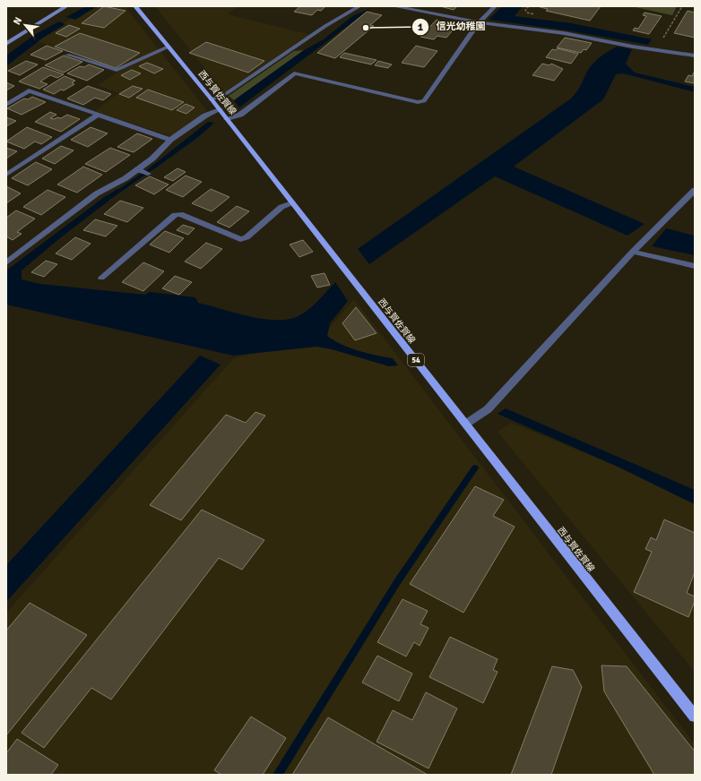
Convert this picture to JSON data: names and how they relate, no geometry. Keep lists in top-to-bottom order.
{
  "streets": {
    "main road": ["西与賀佐賀線", "54"]
  },
  "places": ["信光幼稚園"],
  "north": "top left"
}
